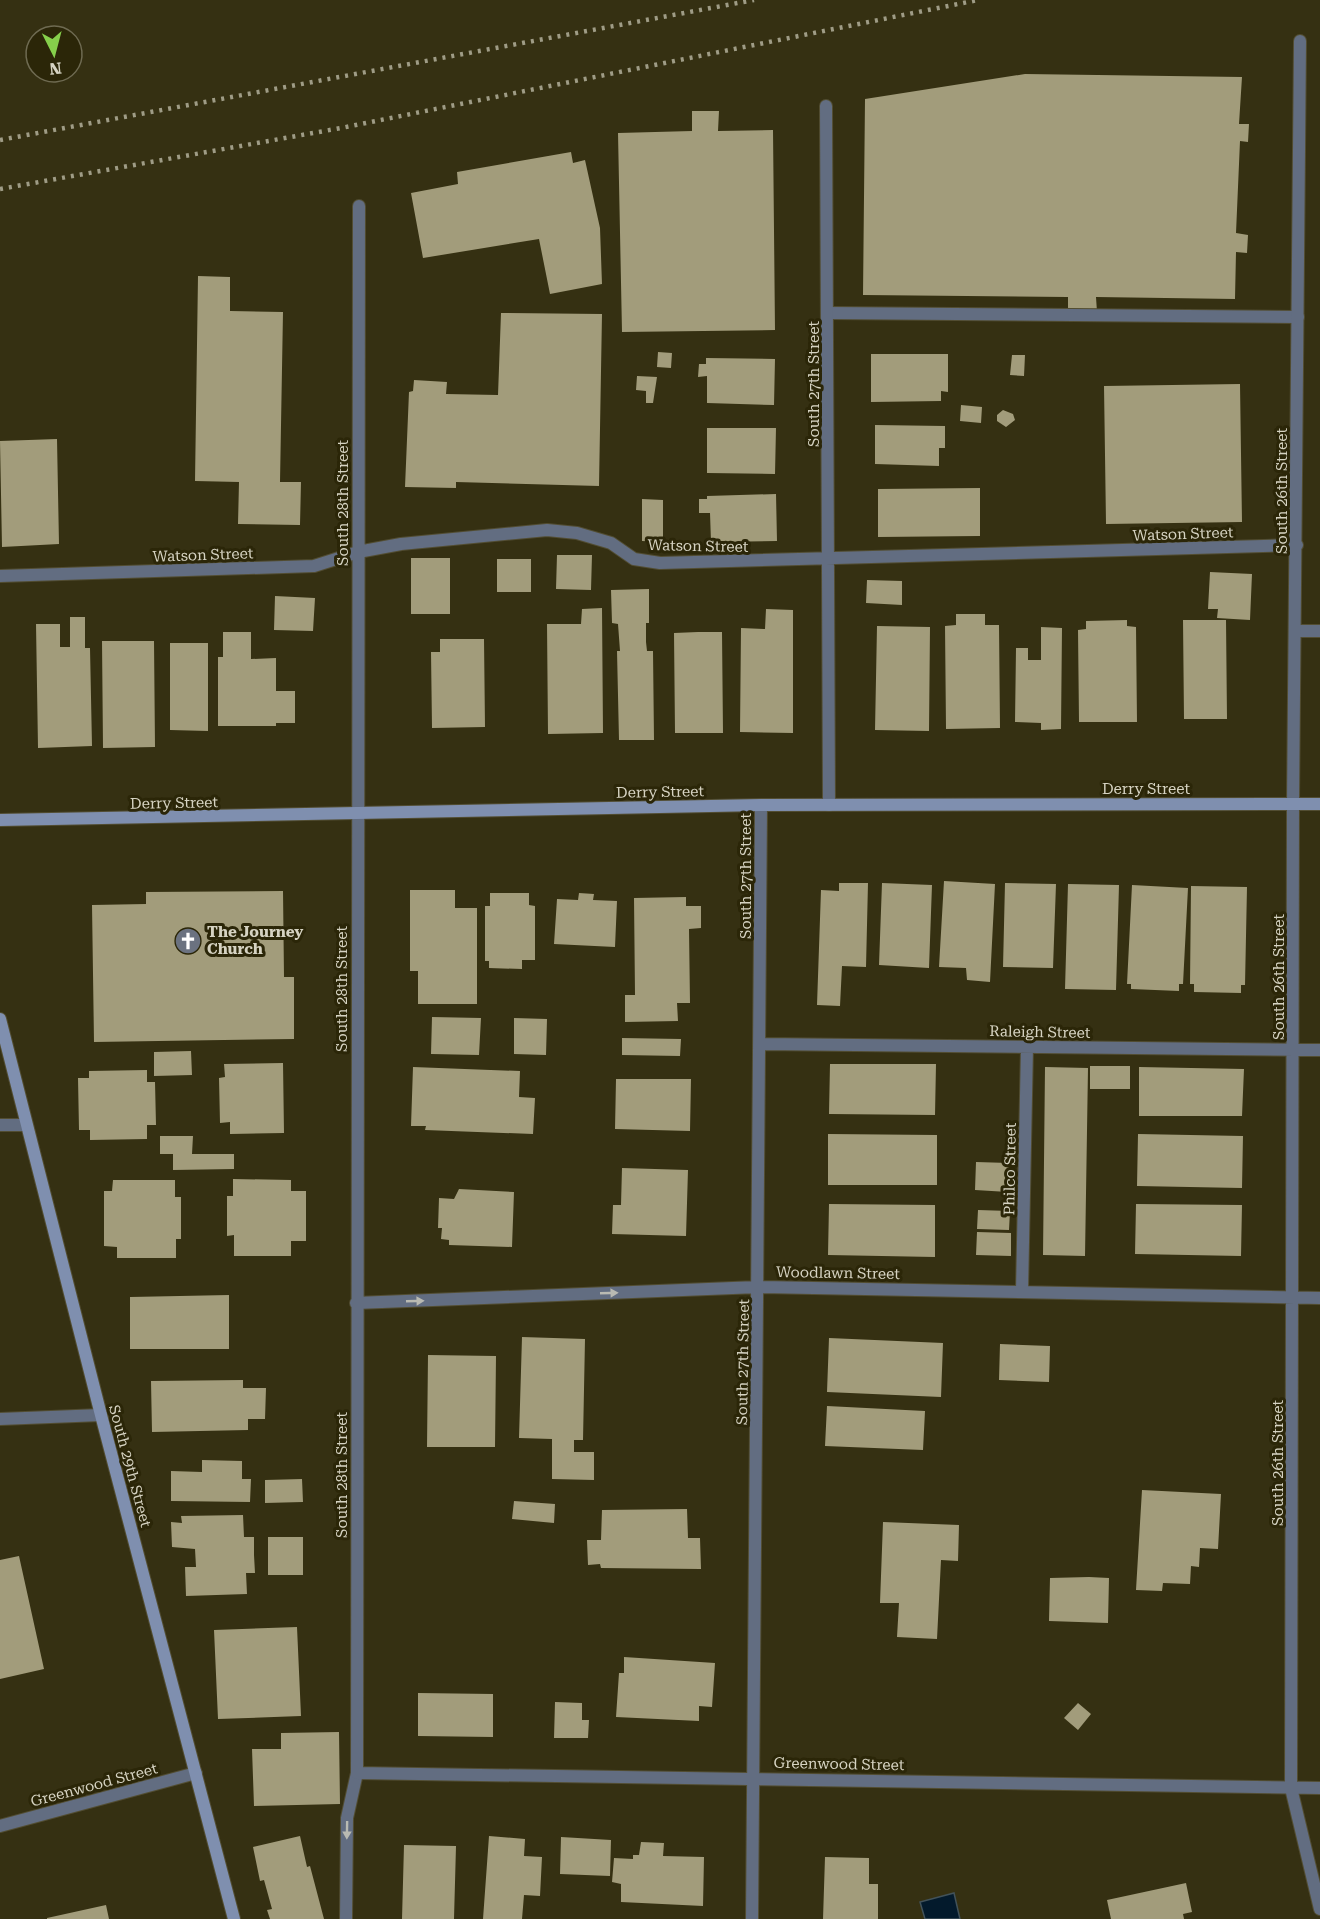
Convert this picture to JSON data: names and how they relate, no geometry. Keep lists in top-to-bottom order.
{
  "streets": {
    "main road": ["Derry Street", "South 29th Street"],
    "street": [
      "South 27th Street",
      "South 26th Street",
      "South 28th Street",
      "Watson Street",
      "Raleigh Street",
      "Philco Street",
      "Woodlawn Street",
      "Greenwood Street"
    ]
  },
  "crossings": [
    ["South 27th Street", "Watson Street"],
    ["South 27th Street", "Derry Street"],
    ["South 27th Street", "Raleigh Street"],
    ["South 27th Street", "Woodlawn Street"],
    ["South 27th Street", "Greenwood Street"],
    ["South 26th Street", "Watson Street"],
    ["South 26th Street", "Derry Street"],
    ["South 26th Street", "Raleigh Street"],
    ["South 26th Street", "Woodlawn Street"],
    ["South 26th Street", "Greenwood Street"],
    ["South 28th Street", "Watson Street"],
    ["South 28th Street", "Derry Street"],
    ["South 28th Street", "Woodlawn Street"],
    ["South 28th Street", "Greenwood Street"],
    ["Raleigh Street", "Philco Street"],
    ["Philco Street", "Woodlawn Street"],
    ["South 29th Street", "Greenwood Street"]
  ],
  "one_way": ["Woodlawn Street"],
  "places": {
    "church": ["The Journey Church"]
  },
  "north": "bottom"
}
